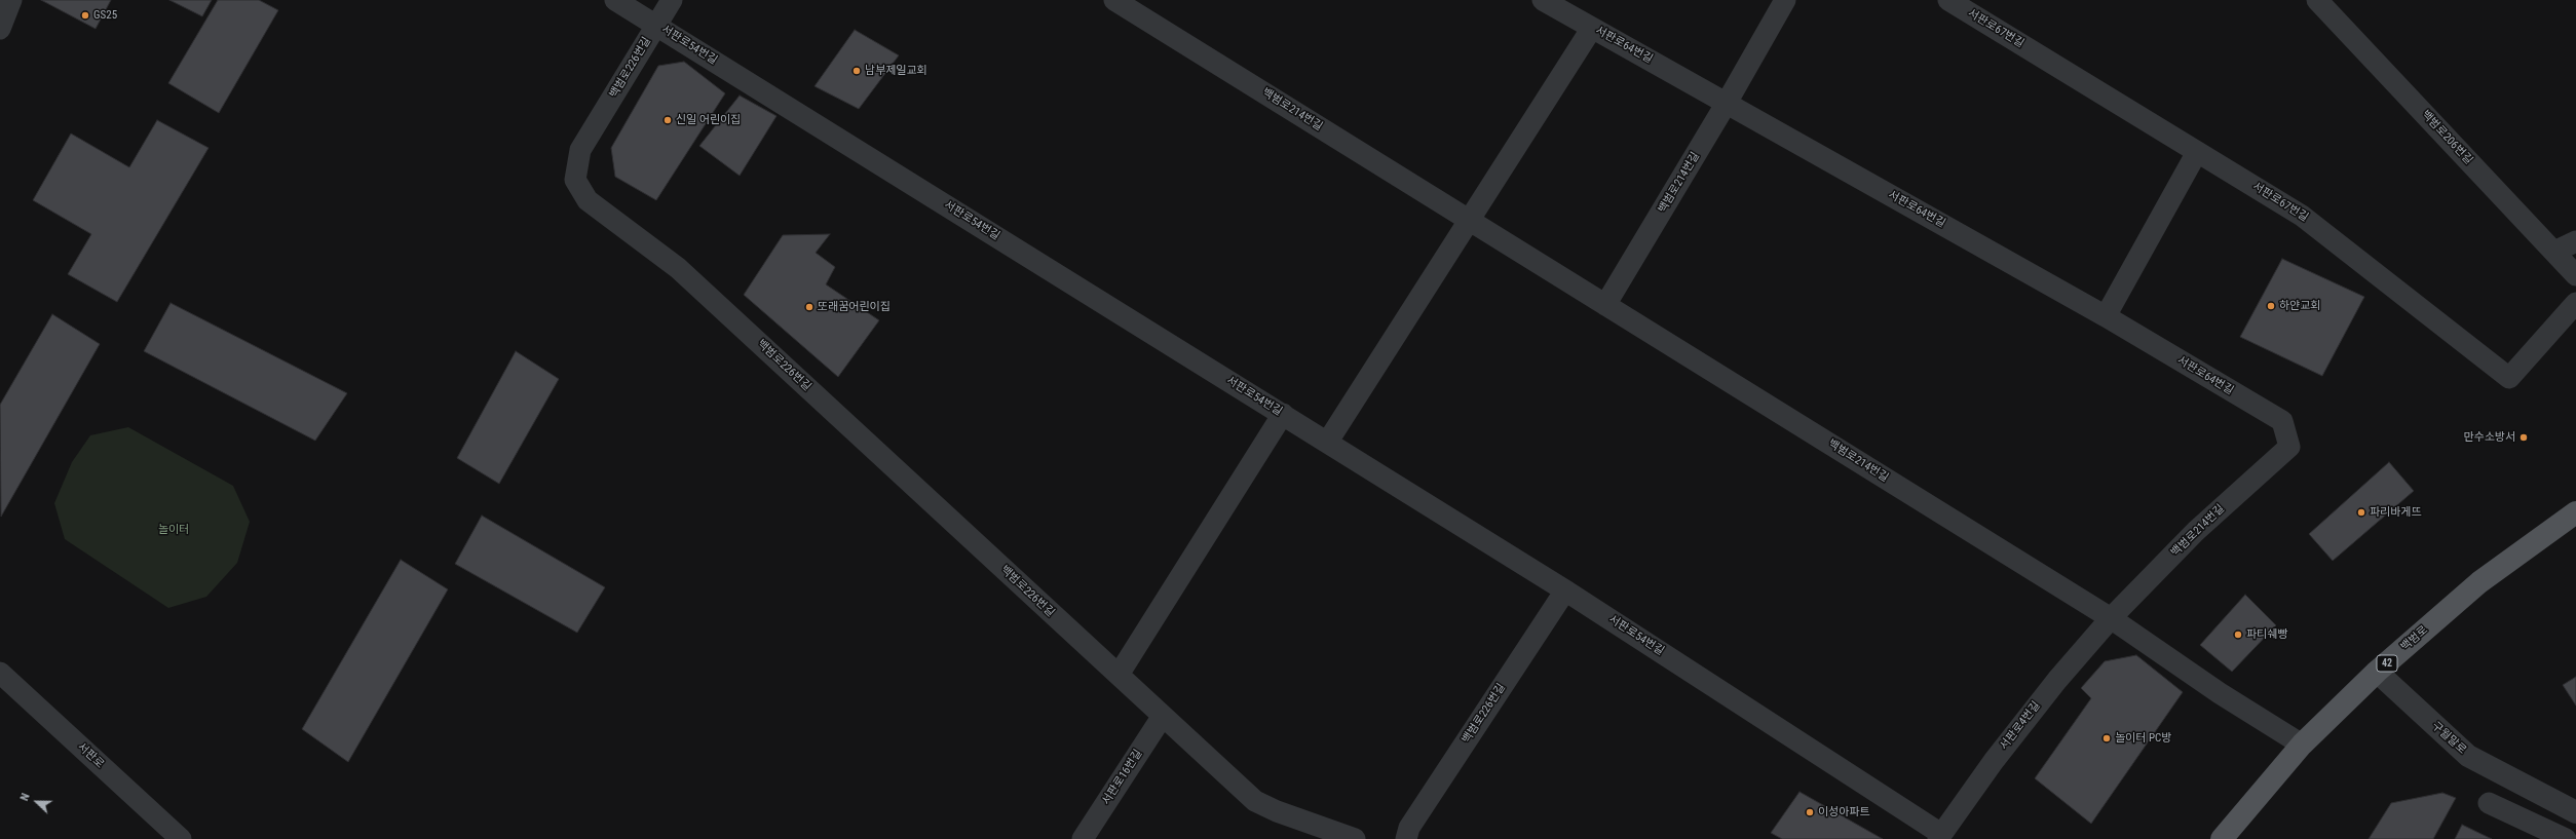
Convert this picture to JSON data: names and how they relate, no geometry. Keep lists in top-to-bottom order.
{
  "streets": {
    "main road": ["백범로", "42"],
    "street": ["구월말로"],
    "lane": [
      "서판로67번길",
      "서판로54번길",
      "서판로64번길",
      "백범로226번길",
      "백범로214번길",
      "백범로206번길",
      "서판로4번길",
      "서판로",
      "서판로16번길"
    ]
  },
  "crossings": [
    ["서판로54번길", "백범로226번길"],
    ["서판로54번길", "서판로4번길"],
    ["서판로64번길", "백범로214번길"],
    ["백범로226번길", "서판로16번길"],
    ["백범로214번길", "백범로"],
    ["백범로214번길", "서판로4번길"],
    ["백범로", "구월말로"]
  ],
  "parks": ["놀이터"],
  "places": [
    "GS25",
    "남부제일교회",
    "신일 어린이집",
    "하얀교회",
    "또래꿈어린이집",
    "만수소방서",
    "파리바게뜨",
    "파티쉐빵",
    "놀이터 PC방",
    "이성아파트"
  ],
  "north": "left"
}
